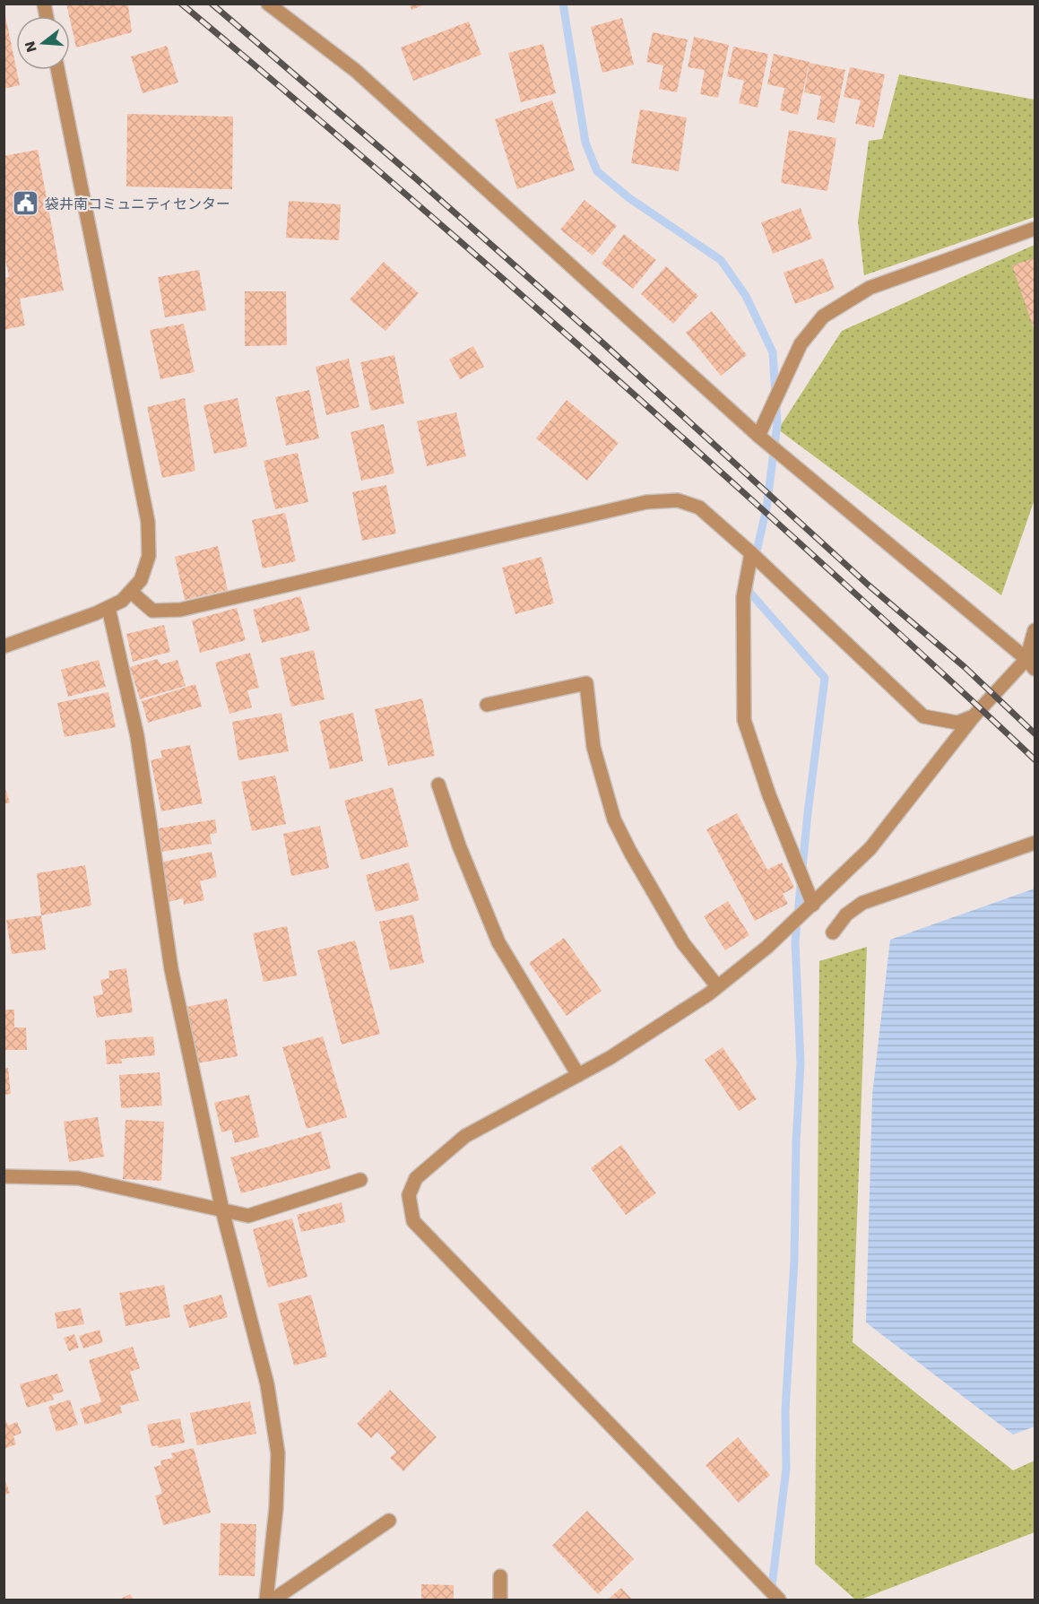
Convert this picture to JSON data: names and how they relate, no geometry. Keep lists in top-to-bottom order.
{
  "places": {
    "public building": ["袋井南コミュニティセンター"]
  },
  "north": "left"
}
